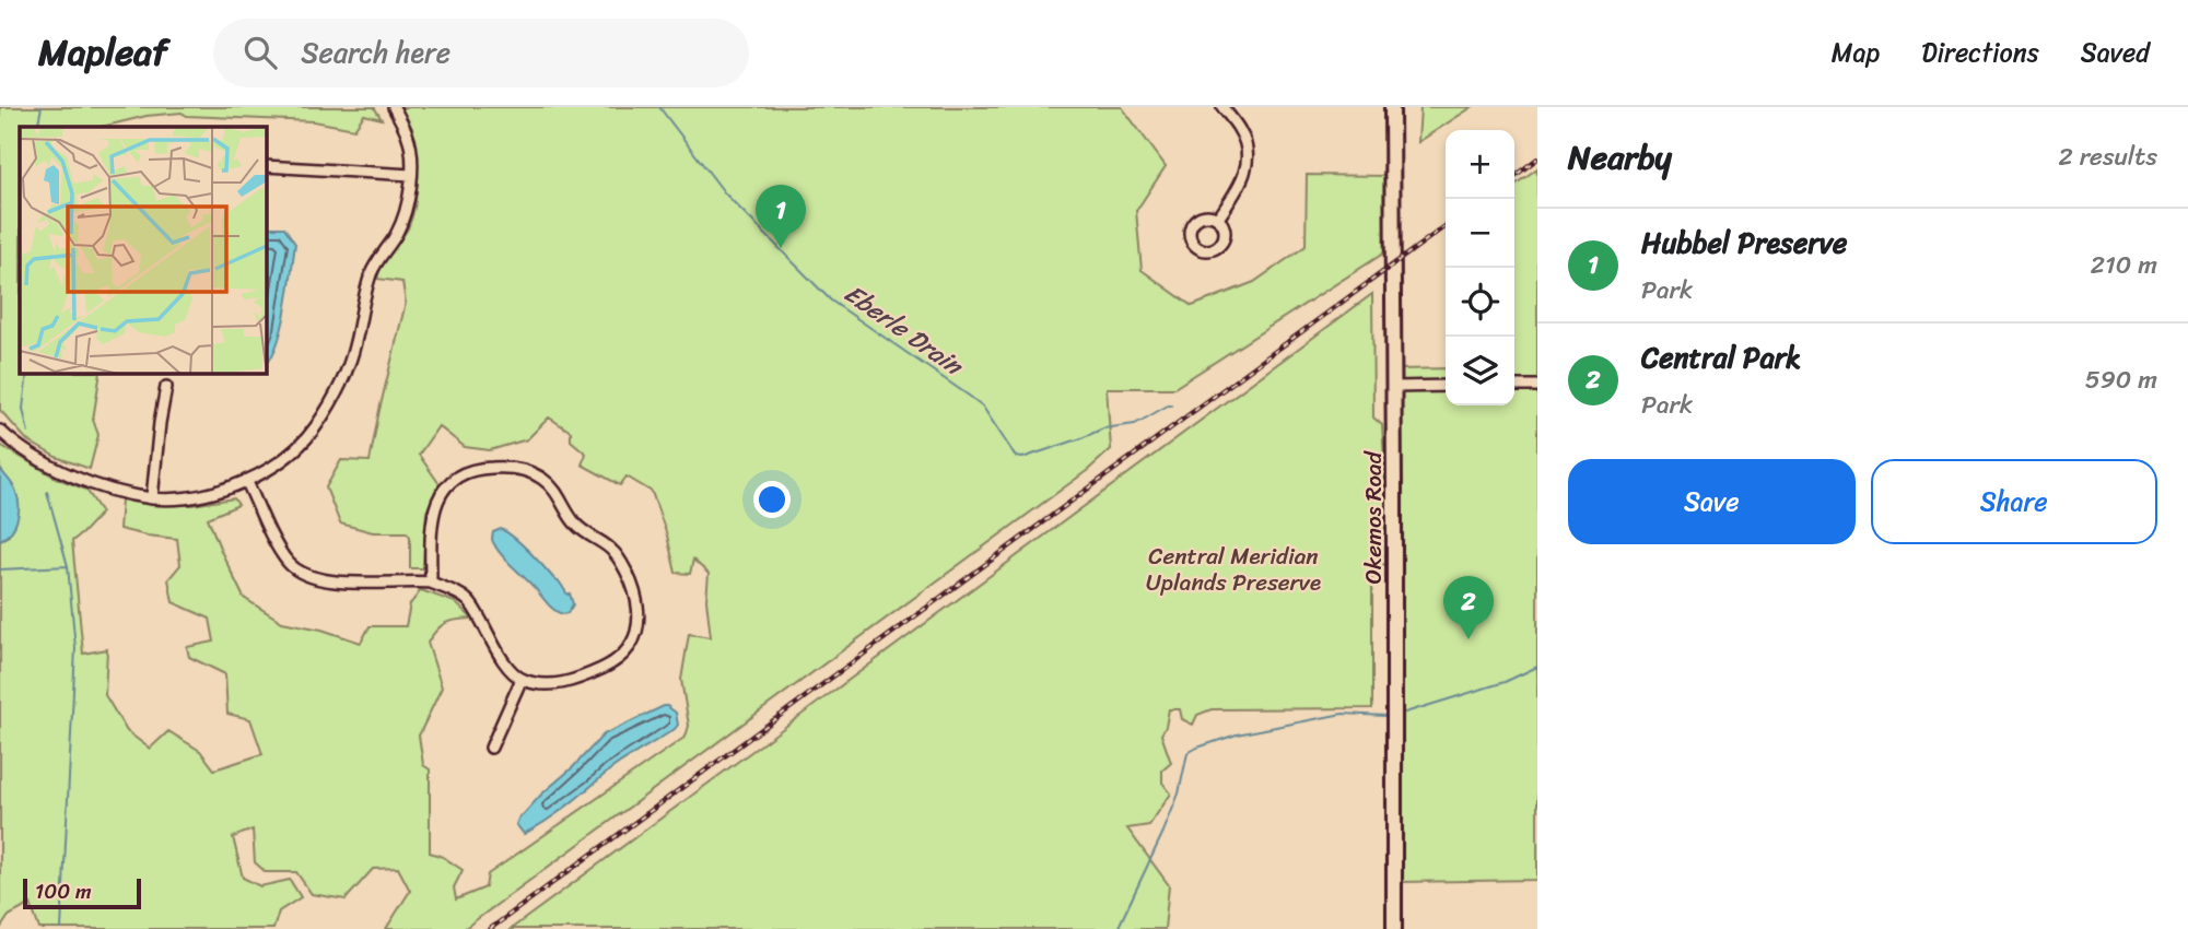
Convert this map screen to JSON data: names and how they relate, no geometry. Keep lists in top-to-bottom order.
{
  "streets": {
    "street": ["Okemos Road"]
  },
  "water": ["Eberle Drain"],
  "parks": ["Central Meridian Uplands Preserve"],
  "scale_bar": "100 m",
  "page": {
    "header": "Mapleaf",
    "search": "Search here",
    "nav": ["Map", "Directions", "Saved"],
    "heading": ["Nearby", "2 results"],
    "map_buttons": ["+", "−"],
    "pins": ["1", "2"],
    "list": [
      {
        "mark": "1",
        "name": "Hubbel Preserve",
        "note": "Park",
        "value": "210 m"
      },
      {
        "mark": "2",
        "name": "Central Park",
        "note": "Park",
        "value": "590 m"
      }
    ],
    "buttons": ["Save", "Share"],
    "scale": "100 m"
  }
}
